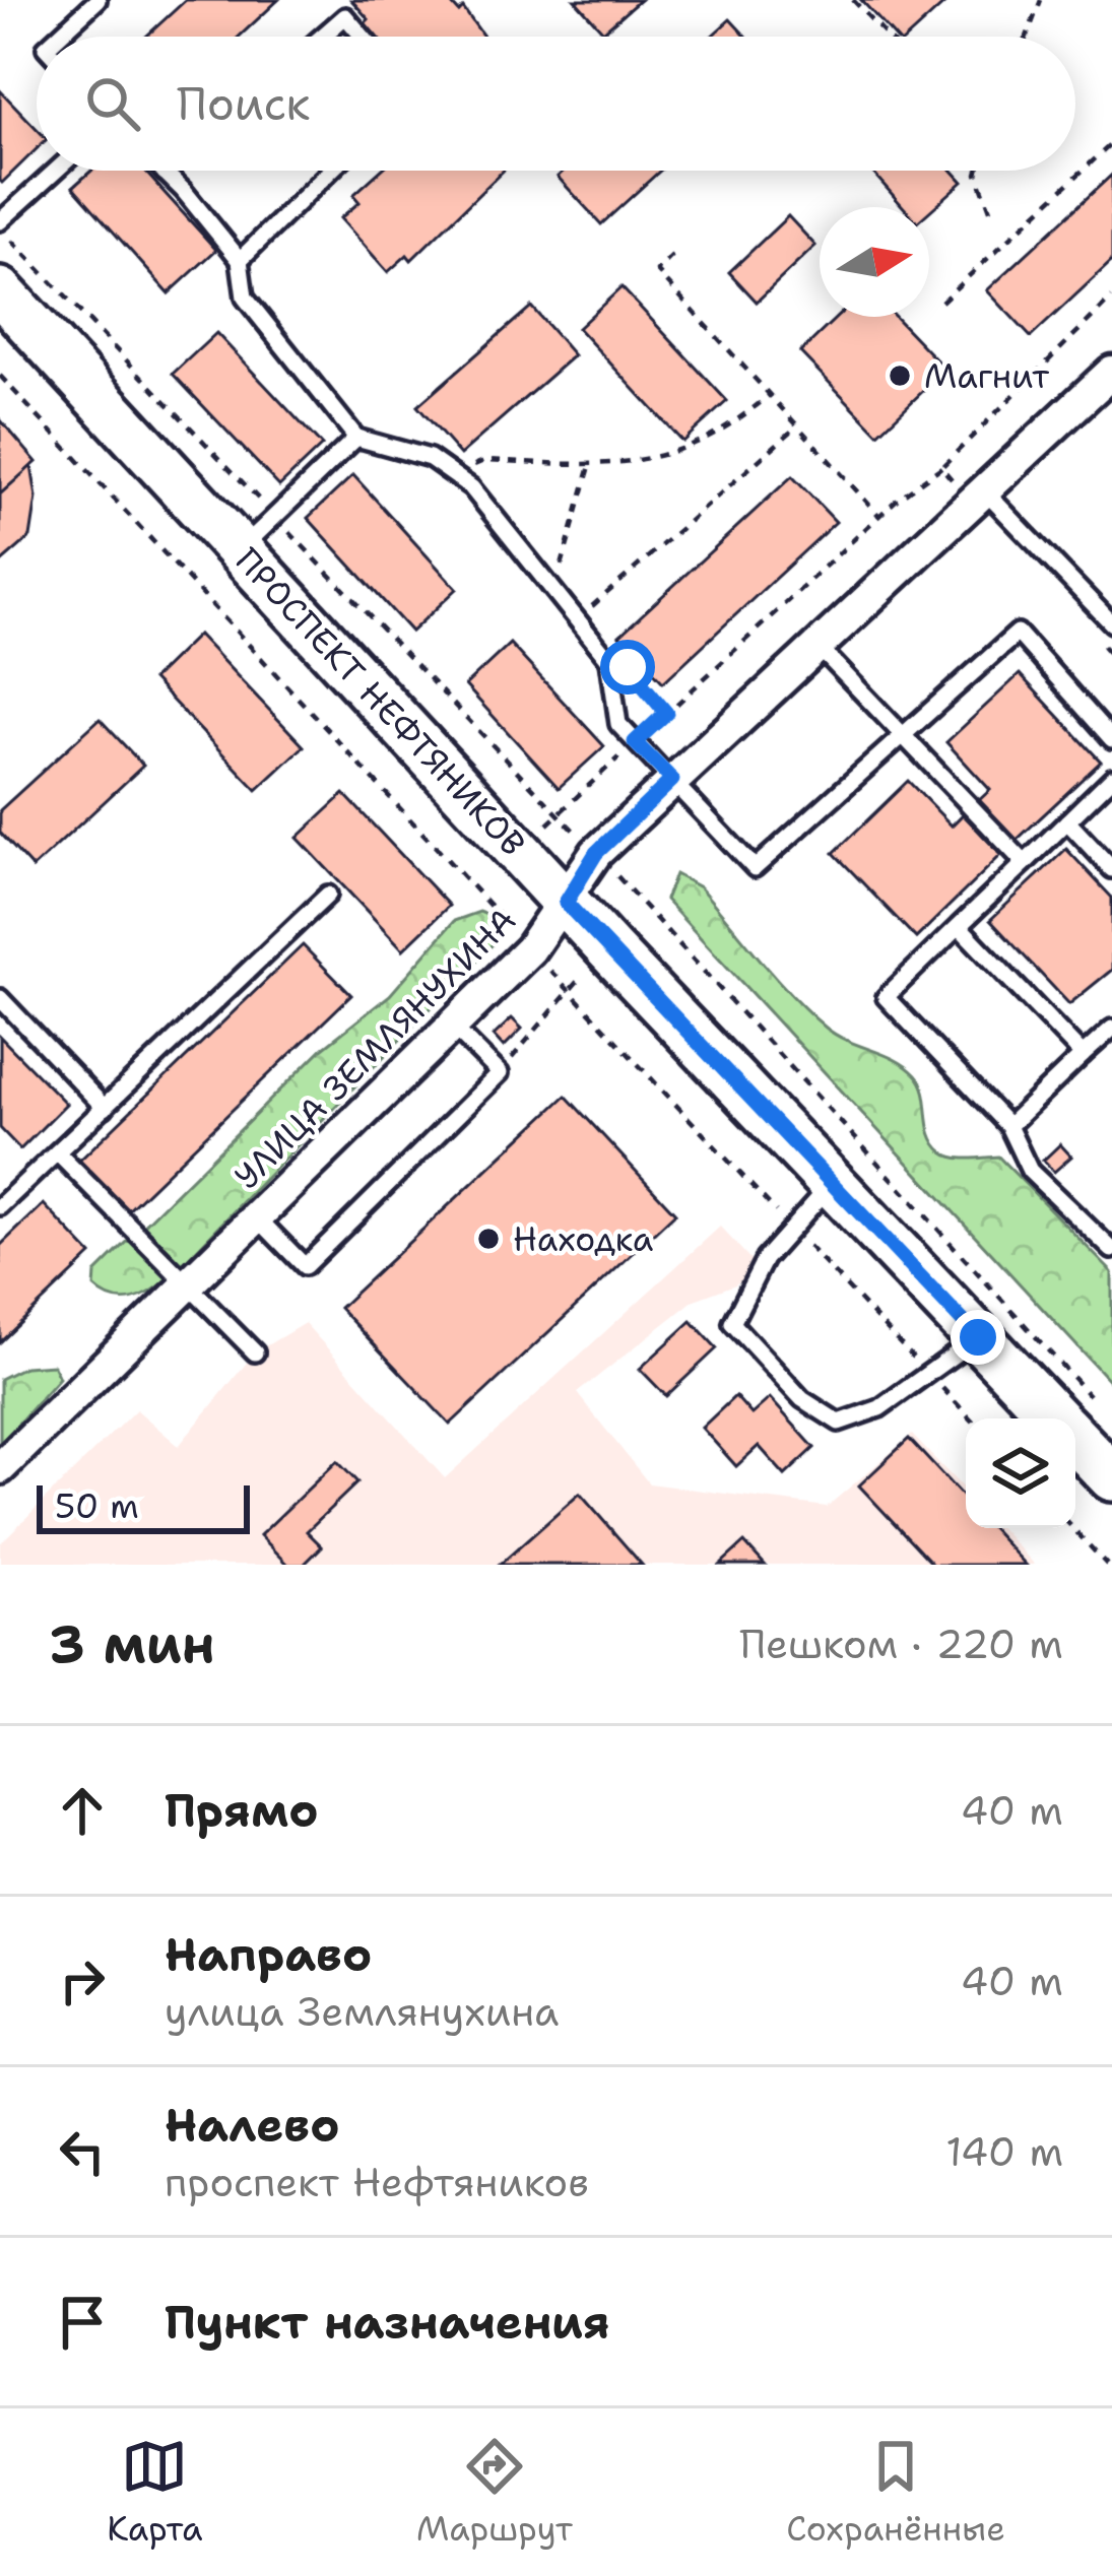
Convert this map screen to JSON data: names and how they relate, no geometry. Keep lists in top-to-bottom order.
{
  "streets": {
    "main road": ["ПРОСПЕКТ НЕФТЯНИКОВ"],
    "street": ["УЛИЦА ЗЕМЛЯНУХИНА"]
  },
  "crossings": [
    ["ПРОСПЕКТ НЕФТЯНИКОВ", "УЛИЦА ЗЕМЛЯНУХИНА"]
  ],
  "places": ["Магнит", "Находка"],
  "scale_bar": "50 m",
  "north": "right",
  "page": {
    "search": "Поиск",
    "scale": "50 m",
    "heading": ["3 мин", "Пешком · 220 m"],
    "list": [
      ["Прямо", "40 m"],
      ["Направо", "улица Землянухина", "40 m"],
      ["Налево", "проспект Нефтяников", "140 m"],
      "Пункт назначения"
    ],
    "nav": ["Карта", "Маршрут", "Сохранённые"]
  }
}
